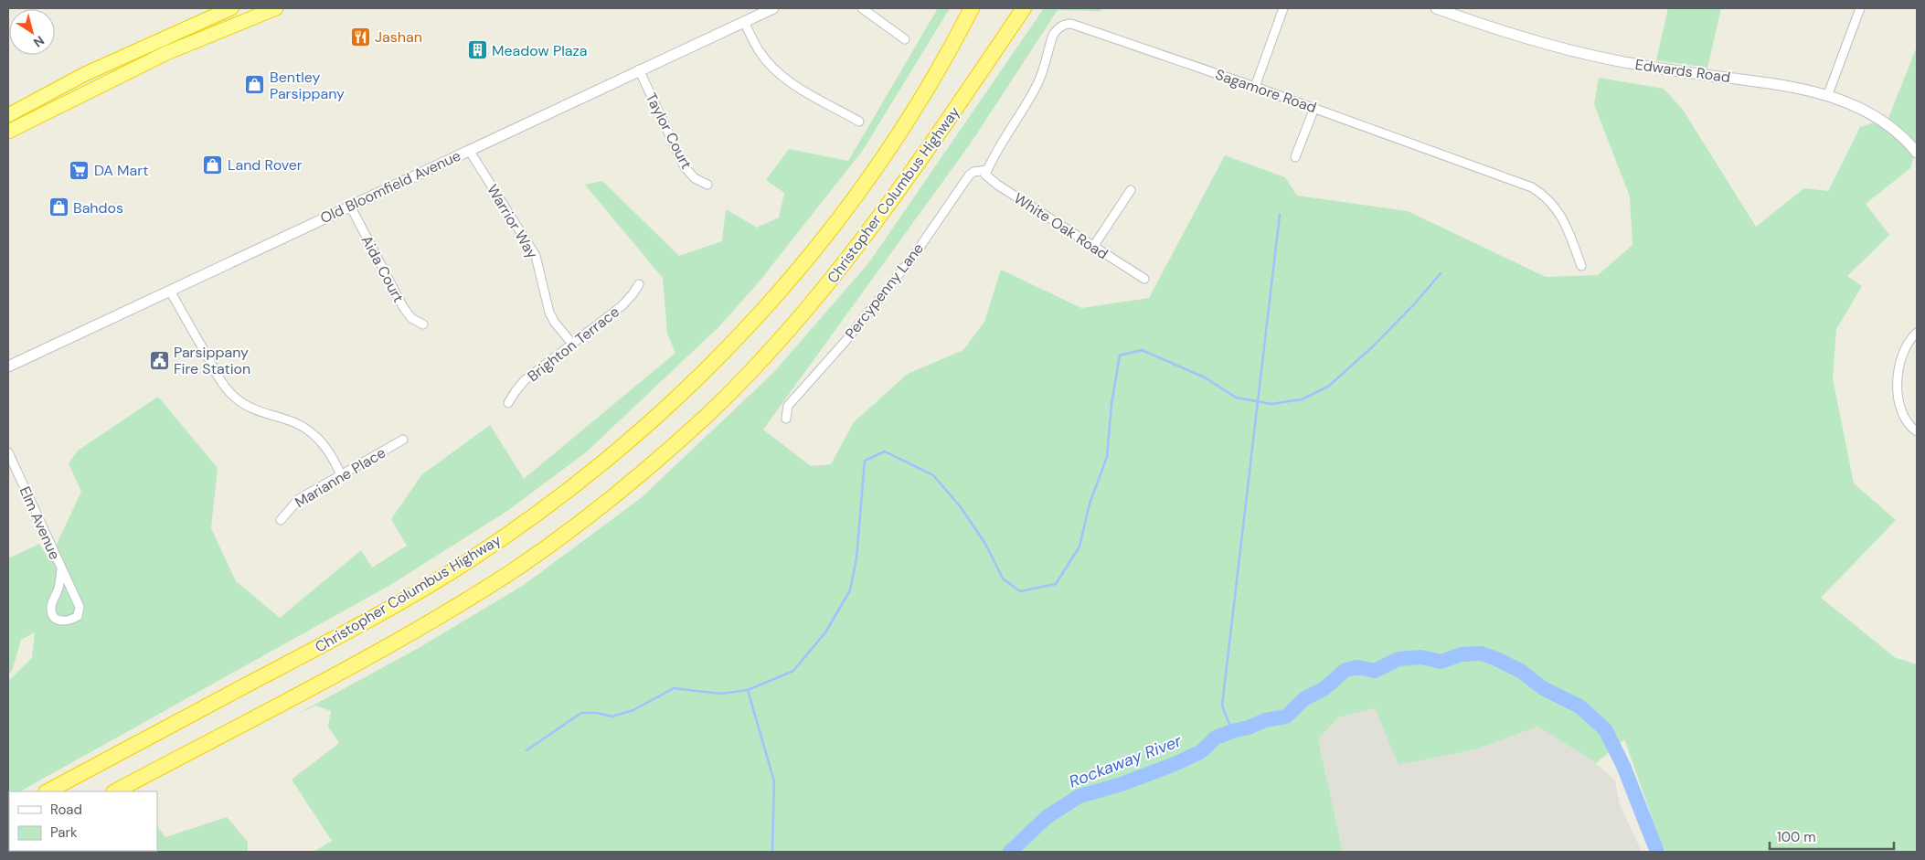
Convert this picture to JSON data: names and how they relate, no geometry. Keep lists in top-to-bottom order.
{
  "streets": {
    "highway": ["Christopher Columbus Highway"],
    "street": [
      "Edwards Road",
      "Sagamore Road",
      "Taylor Court",
      "Old Bloomfield Avenue",
      "Warrior Way",
      "White Oak Road",
      "Aida Court",
      "Percypenny Lane",
      "Brighton Terrace",
      "Marianne Place",
      "Elm Avenue"
    ]
  },
  "crossings": [
    ["Sagamore Road", "White Oak Road"],
    ["Sagamore Road", "Percypenny Lane"],
    ["Taylor Court", "Old Bloomfield Avenue"],
    ["Old Bloomfield Avenue", "Warrior Way"],
    ["Old Bloomfield Avenue", "Aida Court"],
    ["Warrior Way", "Brighton Terrace"],
    ["White Oak Road", "Percypenny Lane"]
  ],
  "water": ["Rockaway River"],
  "places": {
    "restaurant": ["Jashan"],
    "building": ["Meadow Plaza"],
    "shop": ["Bentley Parsippany", "Land Rover", "Bahdos"],
    "supermarket": ["DA Mart"],
    "public building": ["Parsippany Fire Station"]
  },
  "legend": ["Road", "Park"],
  "scale_bar": "100 m",
  "north": "bottom right"
}
